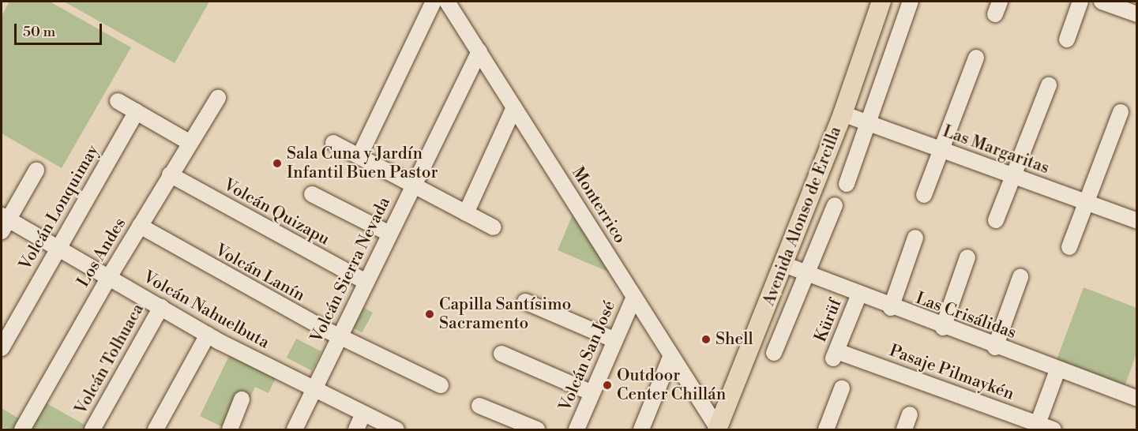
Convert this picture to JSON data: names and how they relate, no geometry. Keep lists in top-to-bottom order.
{
  "streets": {
    "main road": ["Avenida Alonso de Ercilla"],
    "street": [
      "Las Margaritas",
      "Monterrico",
      "Volcán Lonquimay",
      "Volcán Quizapu",
      "Los Andes",
      "Volcán Sierra Nevada",
      "Volcán Lanín",
      "Volcán Nahuelbuta",
      "Las Crisálidas",
      "Kürüf",
      "Volcán San José",
      "Volcán Tolhuaca",
      "Pasaje Pilmaykén"
    ]
  },
  "crossings": [
    ["Las Margaritas", "Avenida Alonso de Ercilla"],
    ["Monterrico", "Avenida Alonso de Ercilla"],
    ["Monterrico", "Volcán Sierra Nevada"],
    ["Monterrico", "Volcán San José"],
    ["Volcán Lonquimay", "Volcán Nahuelbuta"],
    ["Volcán Quizapu", "Los Andes"],
    ["Volcán Quizapu", "Volcán Sierra Nevada"],
    ["Avenida Alonso de Ercilla", "Las Crisálidas"],
    ["Los Andes", "Volcán Lanín"],
    ["Los Andes", "Volcán Nahuelbuta"],
    ["Volcán Sierra Nevada", "Volcán Lanín"],
    ["Volcán Sierra Nevada", "Volcán Nahuelbuta"],
    ["Volcán Nahuelbuta", "Volcán Tolhuaca"],
    ["Las Crisálidas", "Kürüf"],
    ["Kürüf", "Pasaje Pilmaykén"]
  ],
  "places": [
    "Sala Cuna y Jardín Infantil Buen Pastor",
    "Capilla Santísimo Sacramento",
    "Shell",
    "Outdoor Center Chillán"
  ],
  "scale_bar": "50 m"
}
